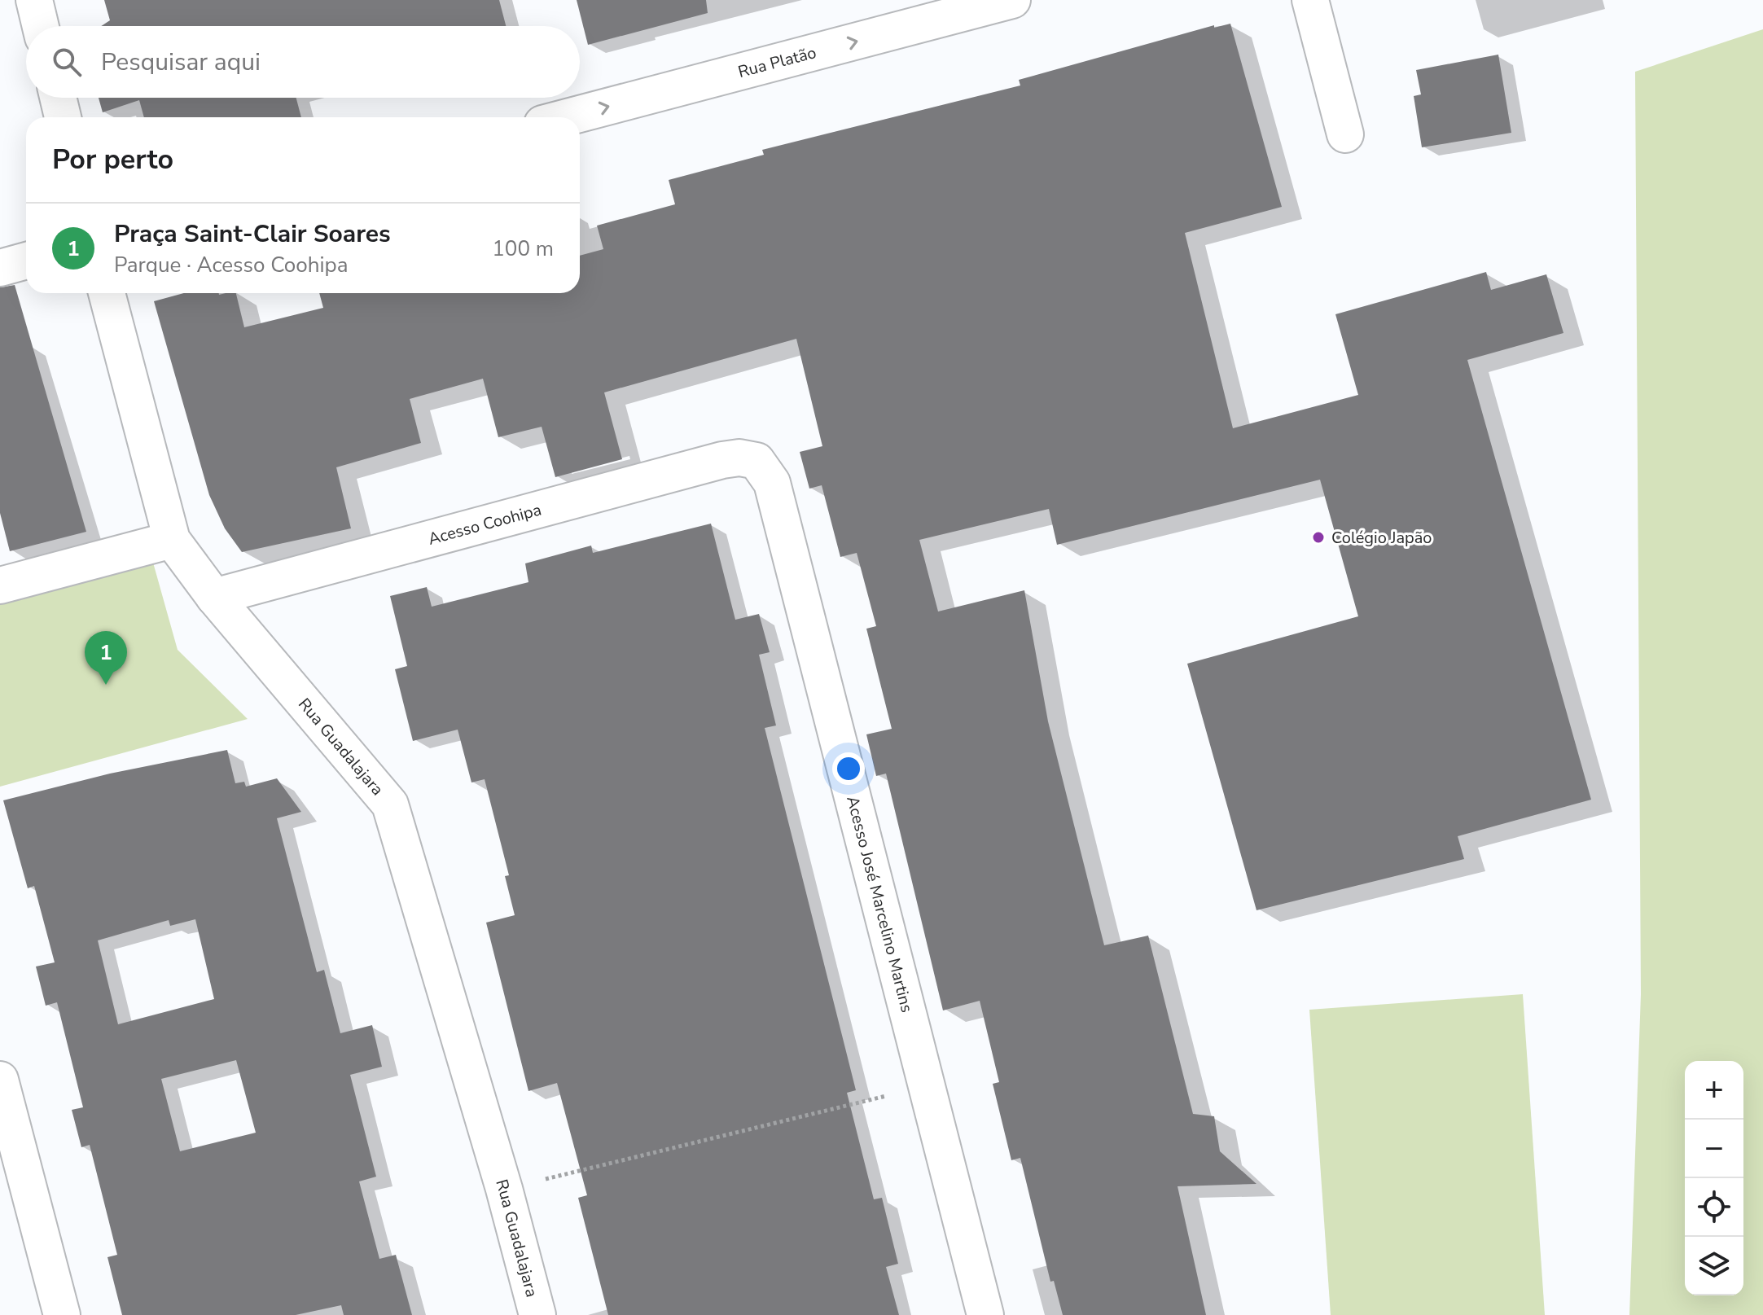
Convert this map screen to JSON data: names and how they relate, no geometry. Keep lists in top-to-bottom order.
{
  "streets": {
    "street": [
      "Rua Platão",
      "Acesso Coohipa",
      "Rua Guadalajara",
      "Acesso José Marcelino Martins"
    ]
  },
  "crossings": [
    ["Acesso Coohipa", "Rua Guadalajara"],
    ["Acesso Coohipa", "Acesso José Marcelino Martins"]
  ],
  "one_way": ["Rua Platão"],
  "places": ["Colégio Japão"],
  "page": {
    "search": "Pesquisar aqui",
    "heading": "Por perto",
    "list": [
      {
        "mark": "1",
        "name": "Praça Saint-Clair Soares",
        "note": "Parque · Acesso Coohipa",
        "value": "100 m"
      }
    ],
    "pins": "1",
    "map_buttons": ["+", "−"]
  }
}
